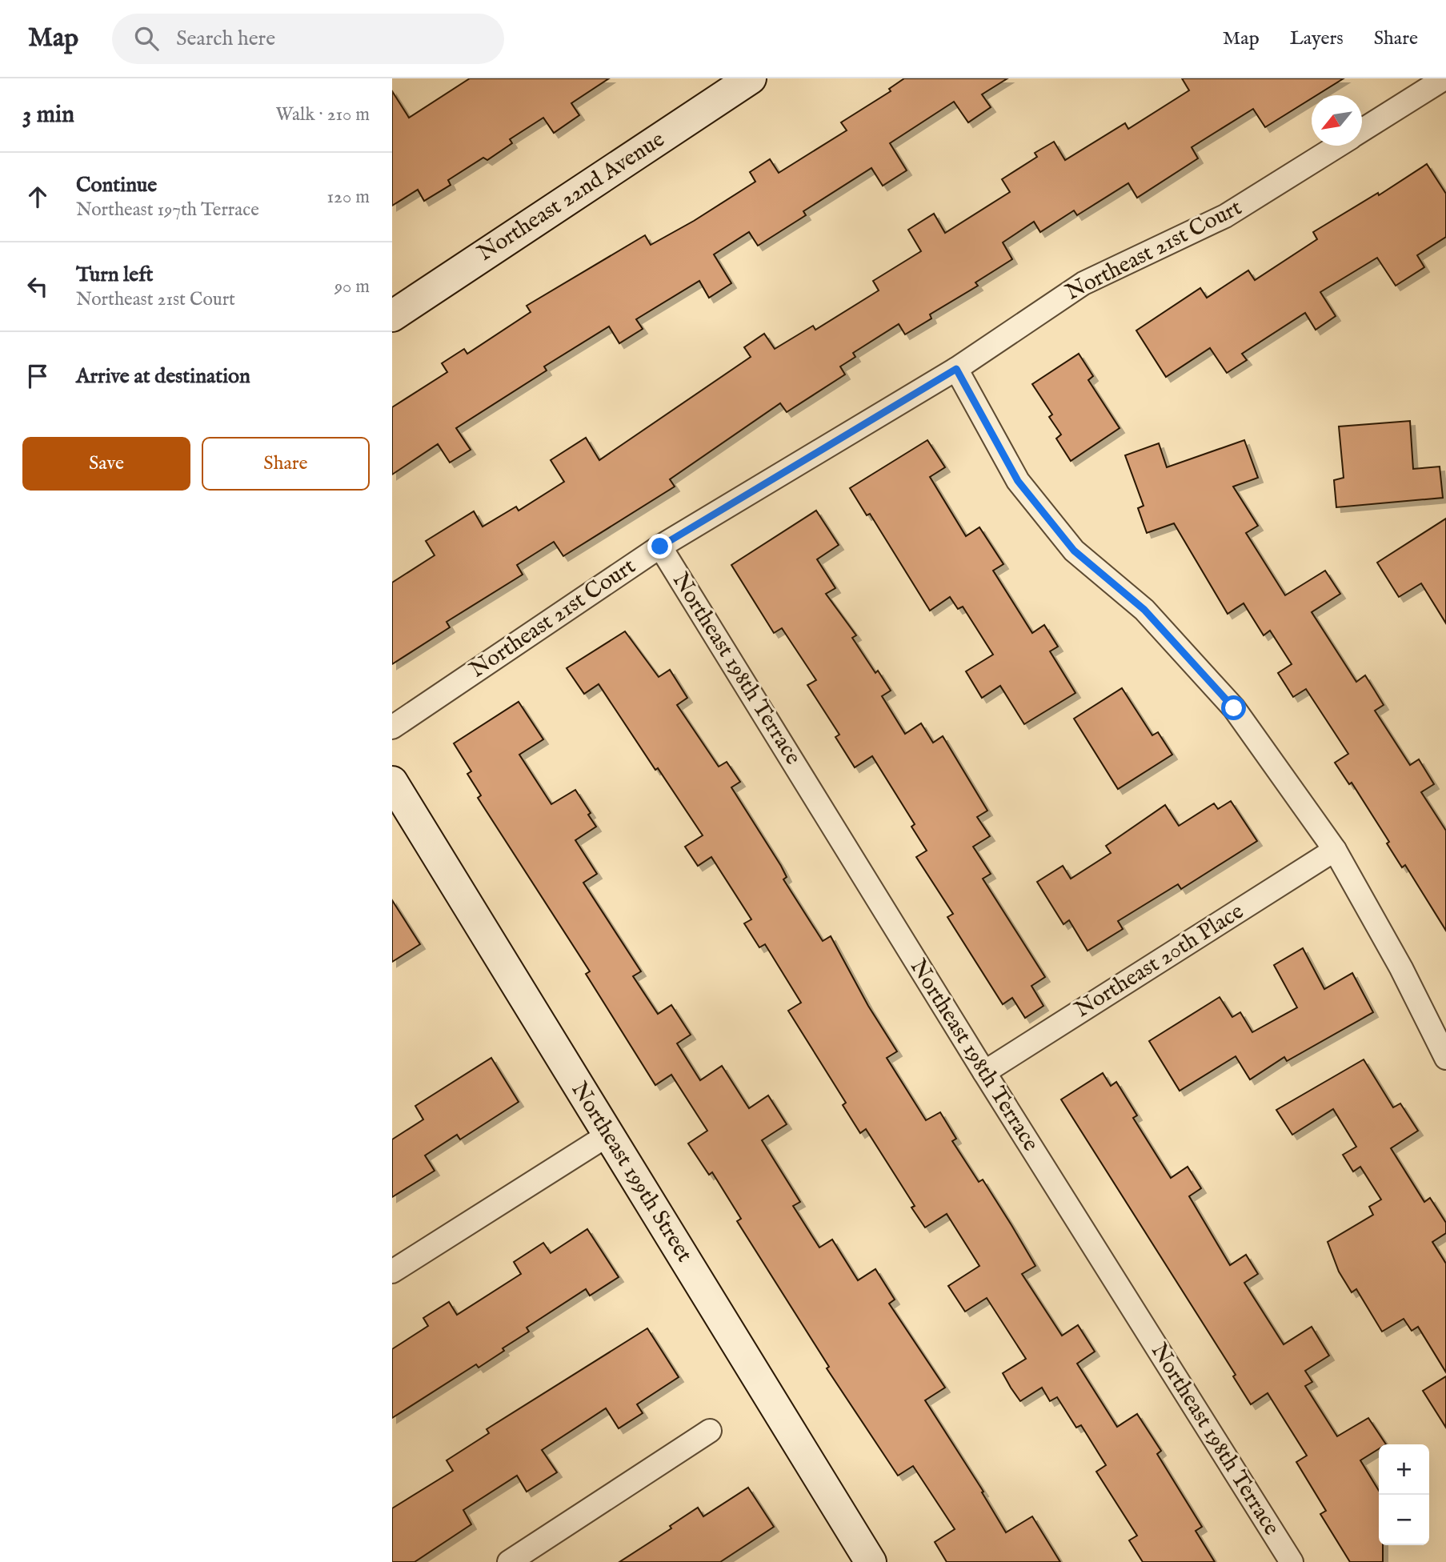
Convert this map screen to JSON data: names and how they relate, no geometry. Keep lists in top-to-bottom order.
{
  "streets": {
    "street": [
      "Northeast 22nd Avenue",
      "Northeast 21st Court",
      "Northeast 198th Terrace",
      "Northeast 20th Place",
      "Northeast 199th Street"
    ]
  },
  "crossings": [
    ["Northeast 21st Court", "Northeast 198th Terrace"],
    ["Northeast 198th Terrace", "Northeast 20th Place"]
  ],
  "north": "bottom left",
  "page": {
    "header": "Map",
    "search": "Search here",
    "nav": ["Map", "Layers", "Share"],
    "heading": ["3 min", "Walk · 210 m"],
    "list": [
      ["Continue", "Northeast 197th Terrace", "120 m"],
      ["Turn left", "Northeast 21st Court", "90 m"],
      "Arrive at destination"
    ],
    "buttons": ["Save", "Share"],
    "map_buttons": ["+", "−"]
  }
}
